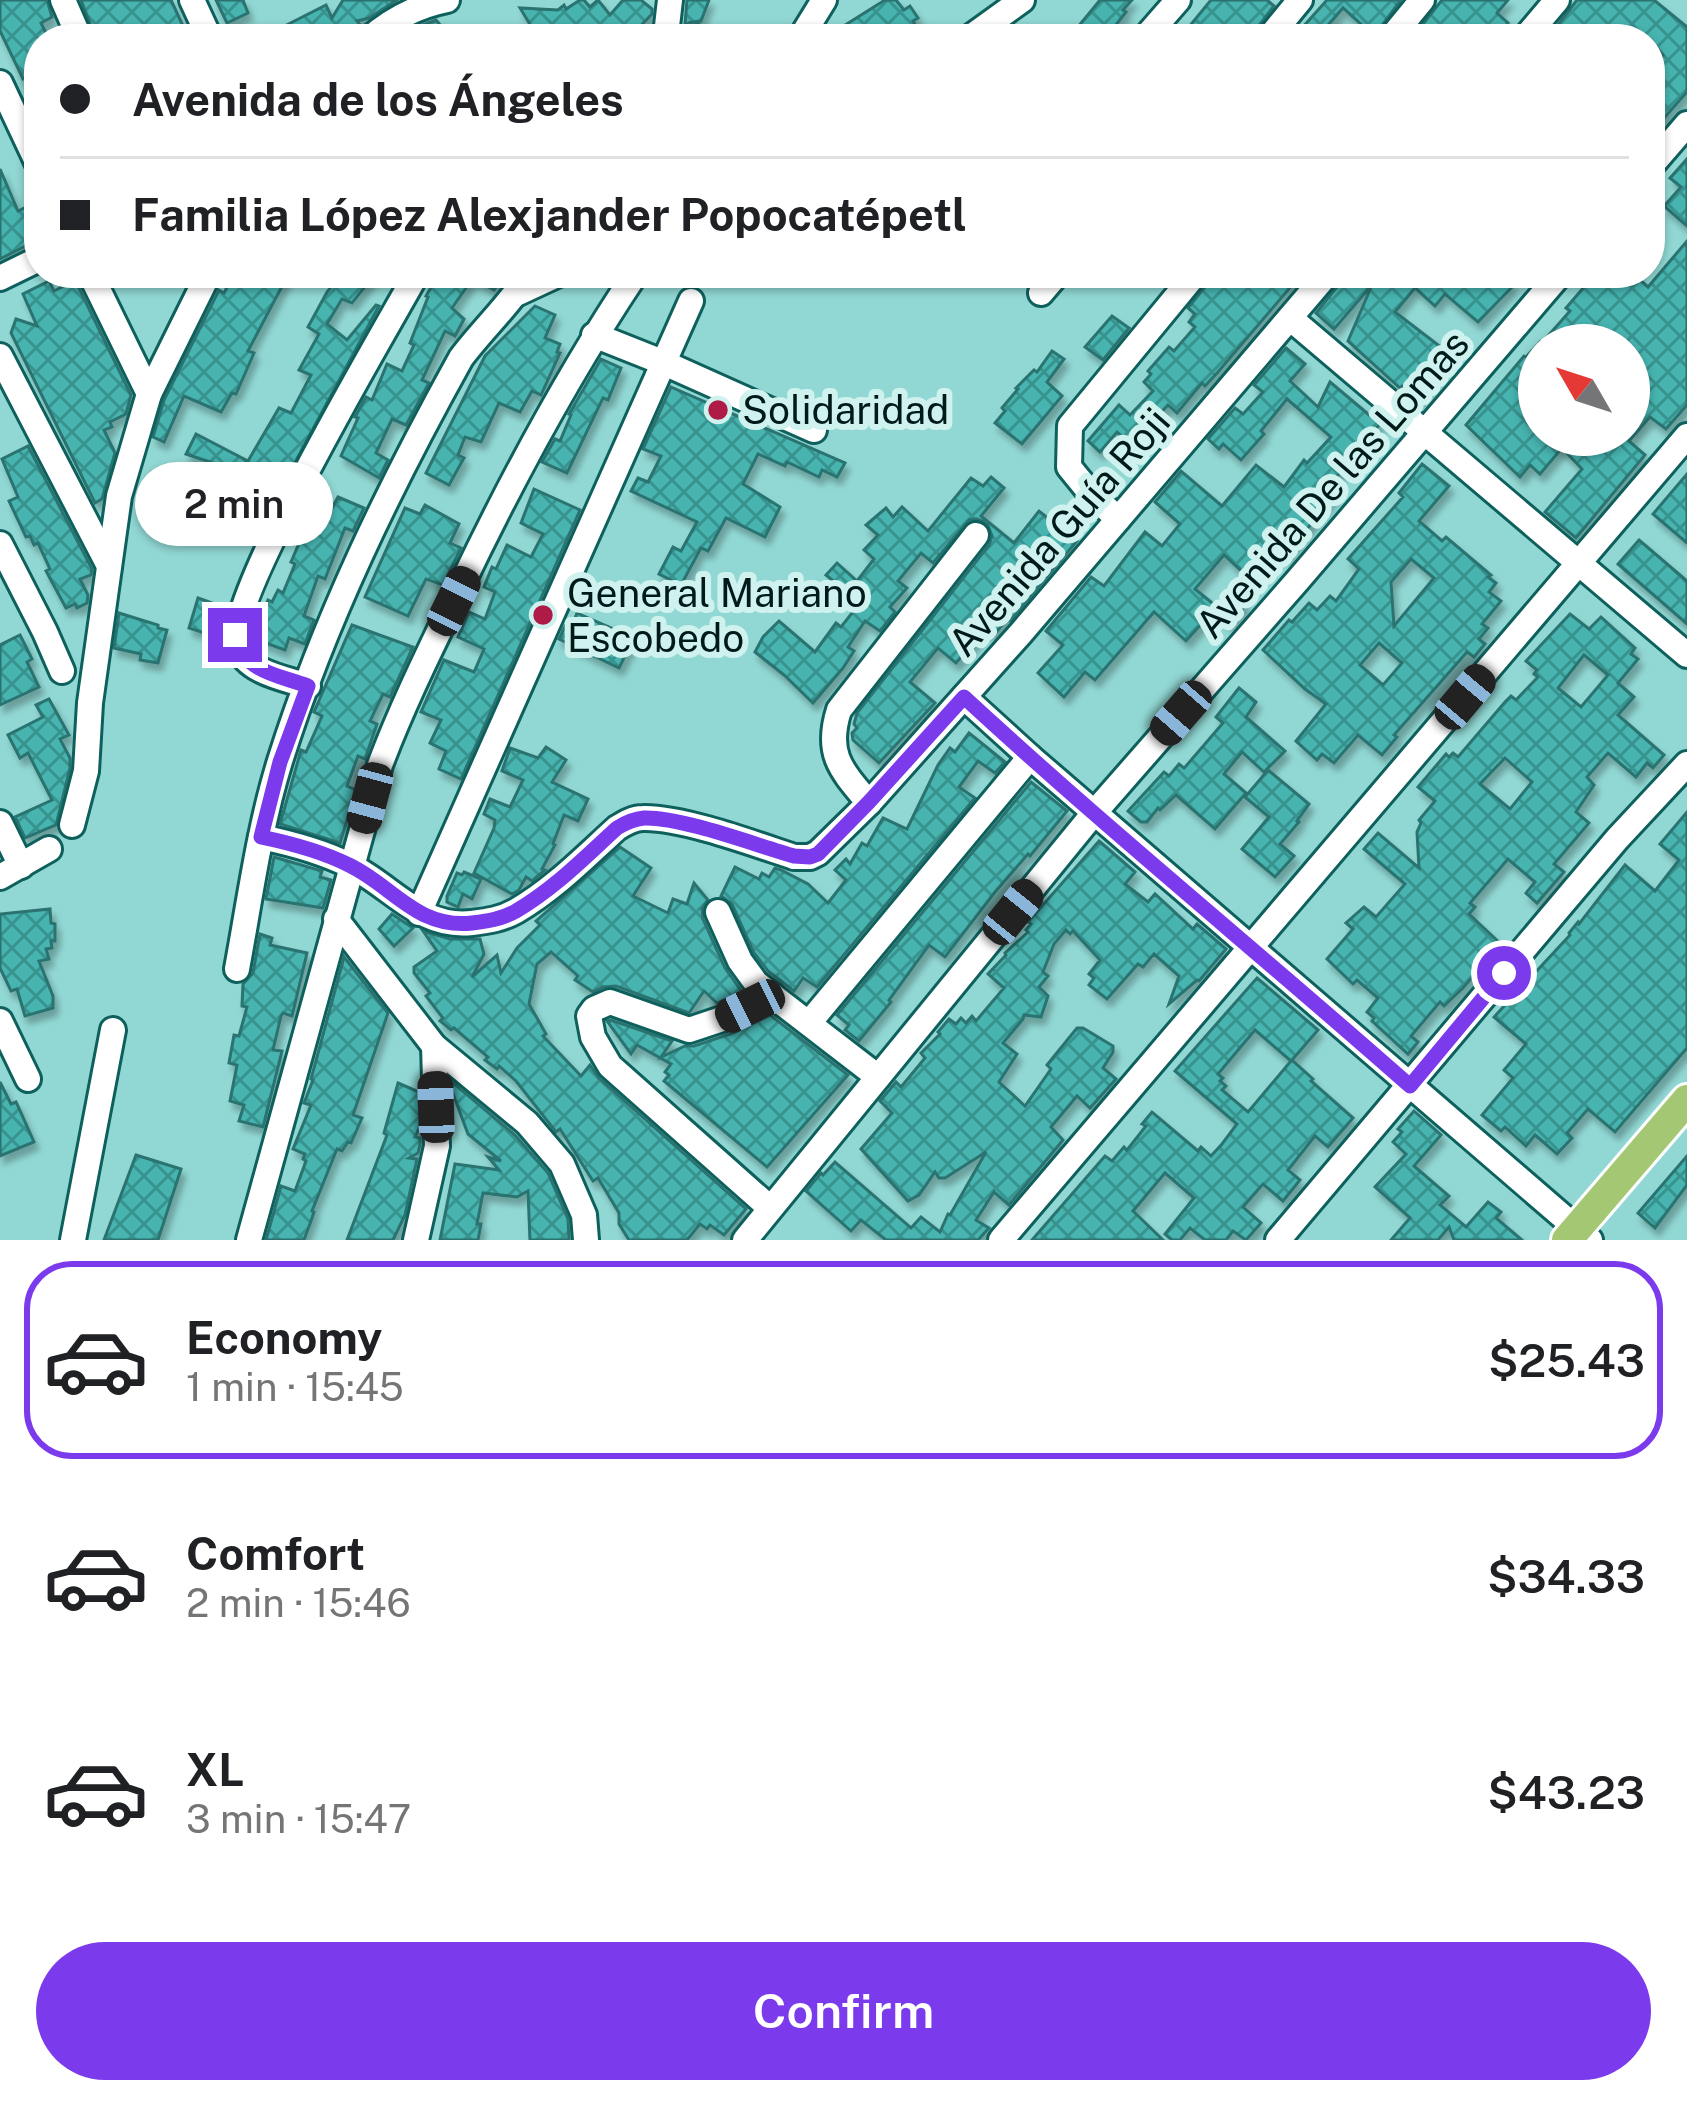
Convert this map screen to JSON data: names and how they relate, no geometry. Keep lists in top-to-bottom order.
{
  "streets": {
    "street": ["Avenida De las Lomas", "Avenida Guía Roji"]
  },
  "places": ["Solidaridad", "General Mariano Escobedo"],
  "north": "top left",
  "page": {
    "banner": ["Avenida de los Ángeles", "Familia López Alexjander Popocatépetl"],
    "bubble": "2 min",
    "list": [
      {
        "name": "Economy",
        "note": "1 min · 15:45",
        "value": "$25.43"
      },
      {
        "name": "Comfort",
        "note": "2 min · 15:46",
        "value": "$34.33"
      },
      {
        "name": "XL",
        "note": "3 min · 15:47",
        "value": "$43.23"
      }
    ],
    "buttons": "Confirm"
  }
}
